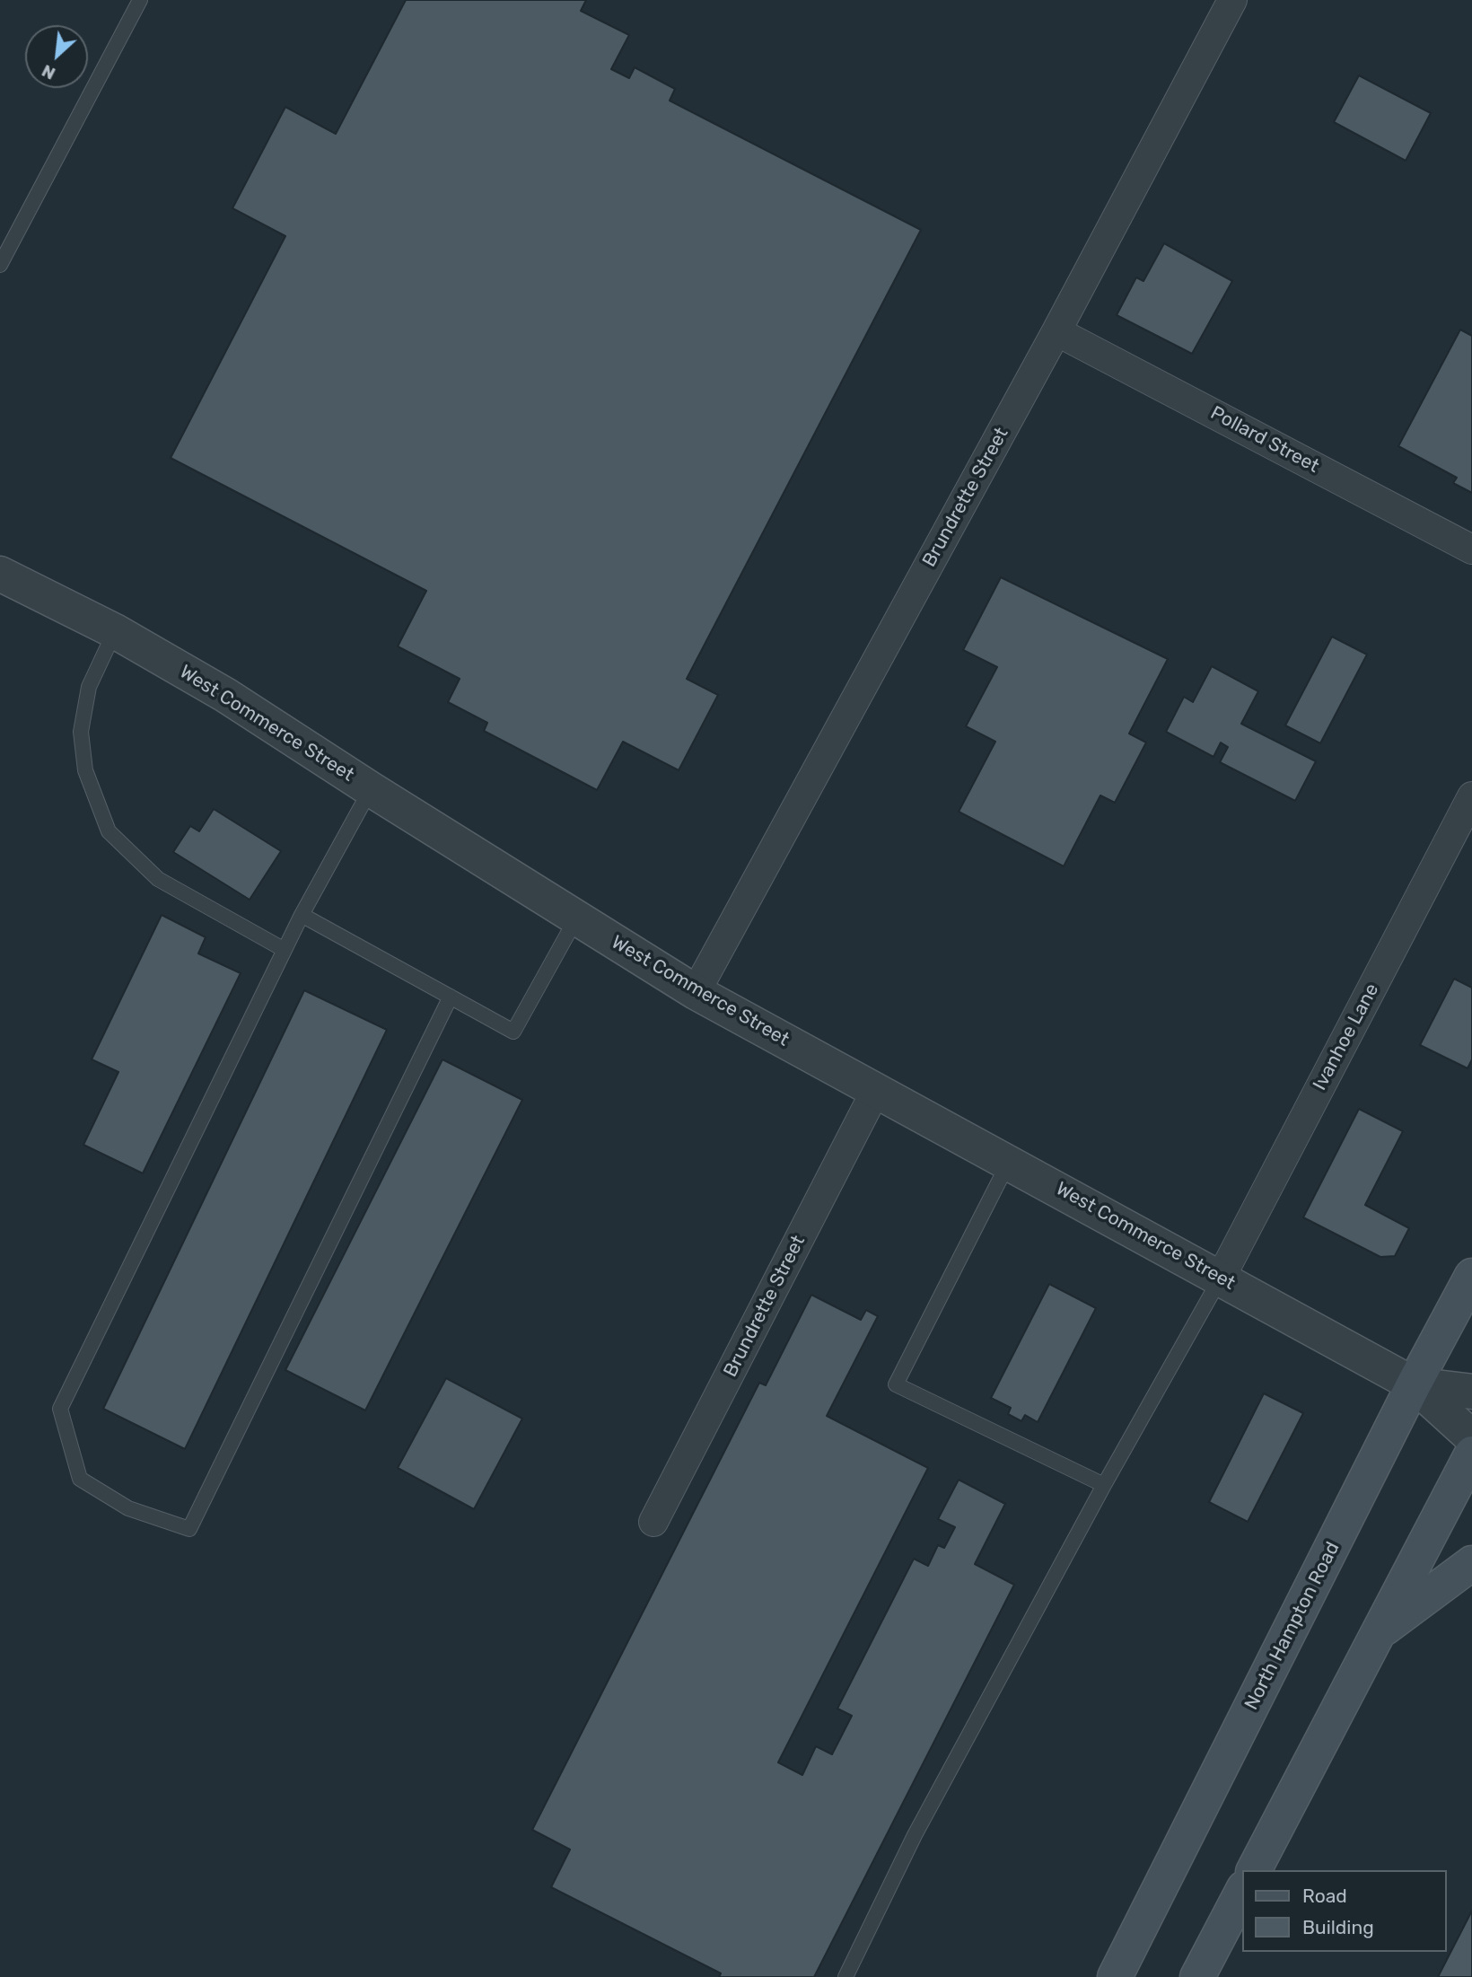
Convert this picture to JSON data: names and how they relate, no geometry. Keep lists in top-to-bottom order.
{
  "streets": {
    "main road": ["North Hampton Road"],
    "street": [
      "Pollard Street",
      "Brundrette Street",
      "West Commerce Street",
      "Ivanhoe Lane"
    ]
  },
  "crossings": [
    ["Pollard Street", "Brundrette Street"],
    ["Brundrette Street", "West Commerce Street"],
    ["West Commerce Street", "Ivanhoe Lane"],
    ["West Commerce Street", "North Hampton Road"]
  ],
  "legend": ["Road", "Building"],
  "north": "bottom left"
}
